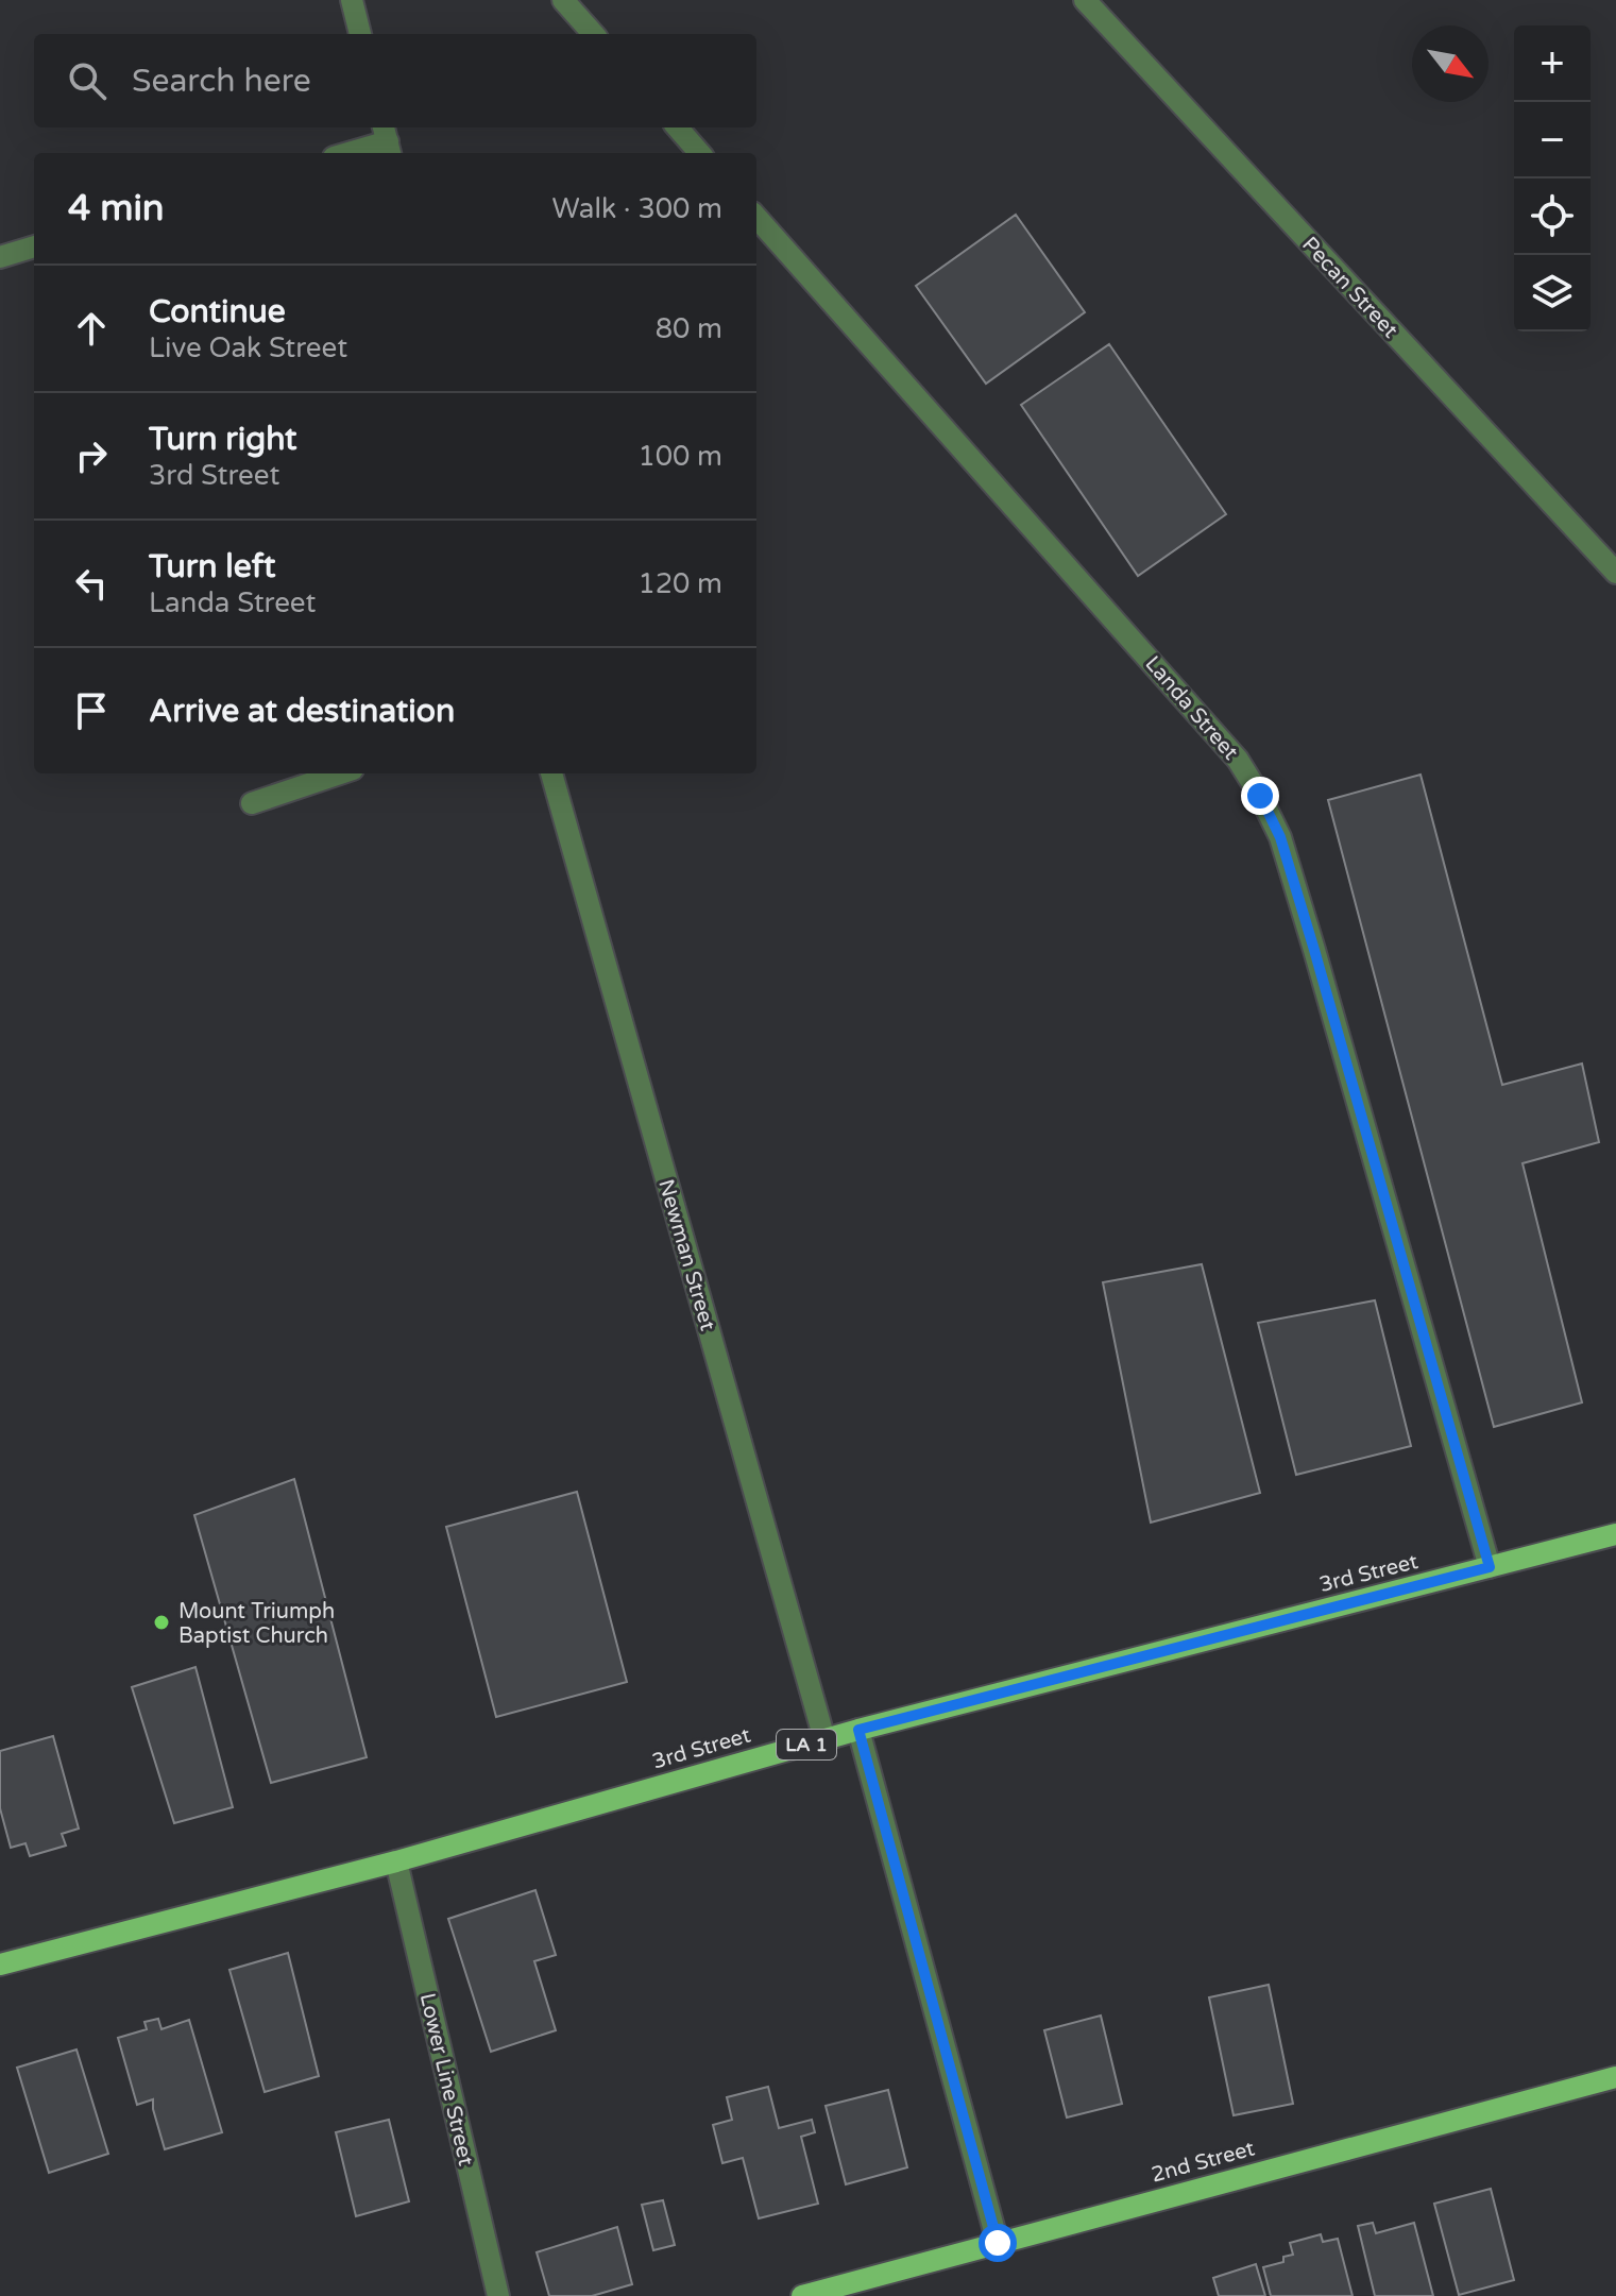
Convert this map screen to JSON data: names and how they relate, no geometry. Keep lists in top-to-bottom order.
{
  "streets": {
    "main road": ["3rd Street", "LA 1", "2nd Street"],
    "street": [
      "Pecan Street",
      "Landa Street",
      "Newman Street",
      "Lower Line Street"
    ]
  },
  "crossings": [
    ["Landa Street", "3rd Street"],
    ["Newman Street", "3rd Street"],
    ["3rd Street", "Lower Line Street"]
  ],
  "places": ["Mount Triumph Baptist Church"],
  "north": "bottom right",
  "page": {
    "map_buttons": ["+", "−"],
    "search": "Search here",
    "heading": ["4 min", "Walk · 300 m"],
    "list": [
      ["Continue", "Live Oak Street", "80 m"],
      ["Turn right", "3rd Street", "100 m"],
      ["Turn left", "Landa Street", "120 m"],
      "Arrive at destination"
    ]
  }
}
